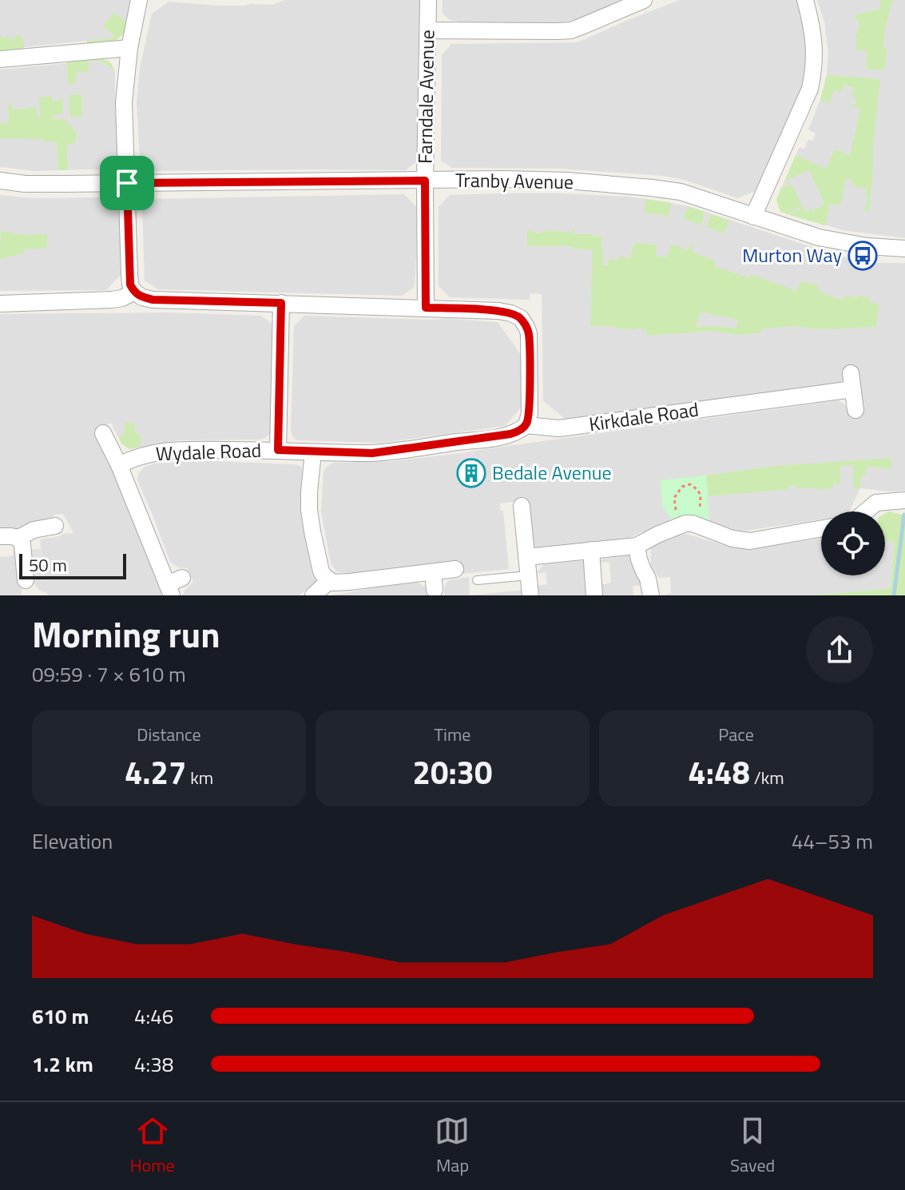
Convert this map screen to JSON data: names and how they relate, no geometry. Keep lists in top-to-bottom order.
{
  "streets": {
    "street": [
      "Farndale Avenue",
      "Tranby Avenue",
      "Kirkdale Road",
      "Wydale Road"
    ]
  },
  "crossings": [
    ["Farndale Avenue", "Tranby Avenue"],
    ["Kirkdale Road", "Wydale Road"]
  ],
  "places": {
    "bus stop": ["Murton Way"],
    "building": ["Bedale Avenue"]
  },
  "scale_bar": "50 m",
  "page": {
    "scale": "50 m",
    "heading": ["Morning run", "09:59 · 7 × 610 m"],
    "stats": [
      ["Distance", "4.27 km"],
      ["Time", "20:30"],
      ["Pace", "4:48 /km"]
    ],
    "chart": ["Elevation", "44–53 m"],
    "list": [
      {
        "name": "610 m",
        "note": "4:46"
      },
      {
        "name": "1.2 km",
        "note": "4:38"
      }
    ],
    "tabs": ["Home", "Map", "Saved"]
  }
}
